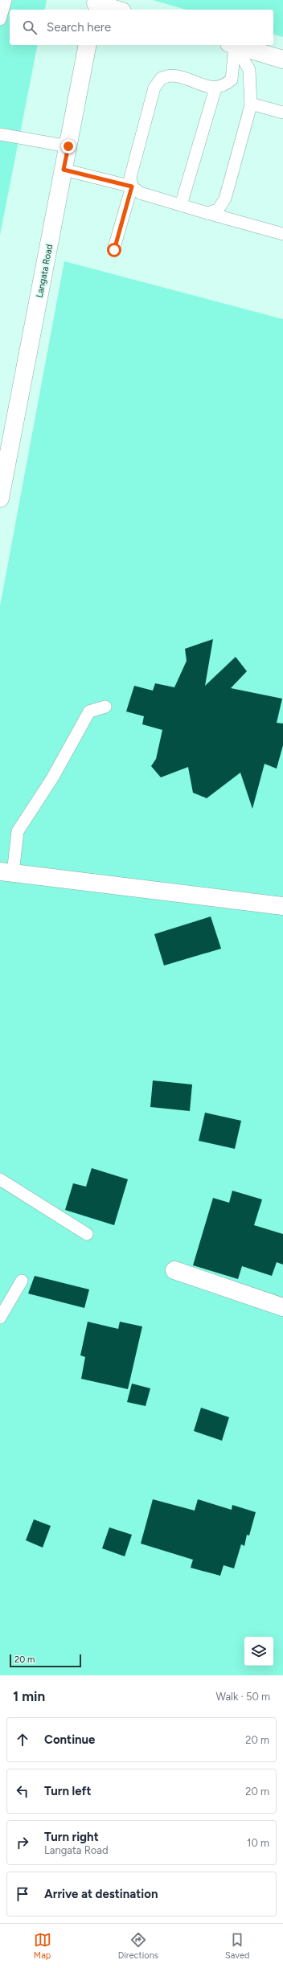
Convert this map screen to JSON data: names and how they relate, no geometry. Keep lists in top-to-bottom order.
{
  "streets": {
    "street": ["Langata Road"]
  },
  "scale_bar": "20 m",
  "page": {
    "search": "Search here",
    "scale": "20 m",
    "heading": ["1 min", "Walk · 50 m"],
    "list": [
      ["Continue", "20 m"],
      ["Turn left", "20 m"],
      ["Turn right", "Langata Road", "10 m"],
      "Arrive at destination"
    ],
    "nav": ["Map", "Directions", "Saved"]
  }
}
